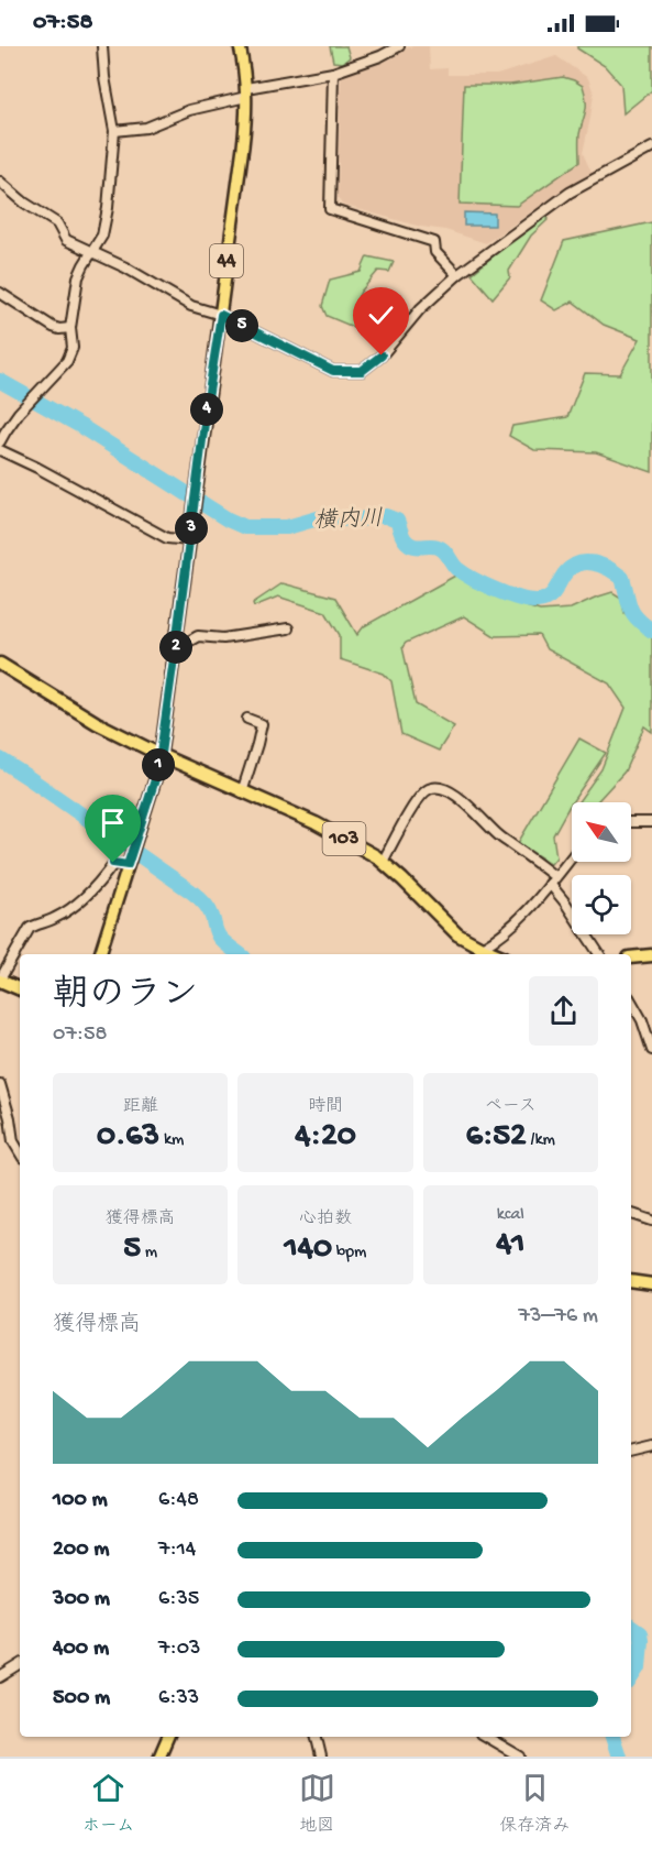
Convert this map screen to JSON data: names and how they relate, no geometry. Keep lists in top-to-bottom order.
{
  "streets": {
    "highway": ["103"],
    "main road": ["44"]
  },
  "crossings": [
    ["44", "103"]
  ],
  "water": ["横内川"],
  "north": "top left",
  "page": {
    "status": "07:58",
    "pins": [
      "5",
      "4",
      "3",
      "2",
      "1"
    ],
    "heading": ["朝のラン", "07:58"],
    "stats": [
      ["距離", "0.63 km"],
      ["時間", "4:20"],
      ["ペース", "6:52 /km"],
      ["獲得標高", "5 m"],
      ["心拍数", "140 bpm"],
      ["kcal", "41"]
    ],
    "chart": ["獲得標高", "73–76 m"],
    "list": [
      {
        "name": "100 m",
        "note": "6:48"
      },
      {
        "name": "200 m",
        "note": "7:14"
      },
      {
        "name": "300 m",
        "note": "6:35"
      },
      {
        "name": "400 m",
        "note": "7:03"
      },
      {
        "name": "500 m",
        "note": "6:33"
      }
    ],
    "tabs": ["ホーム", "地図", "保存済み"]
  }
}
